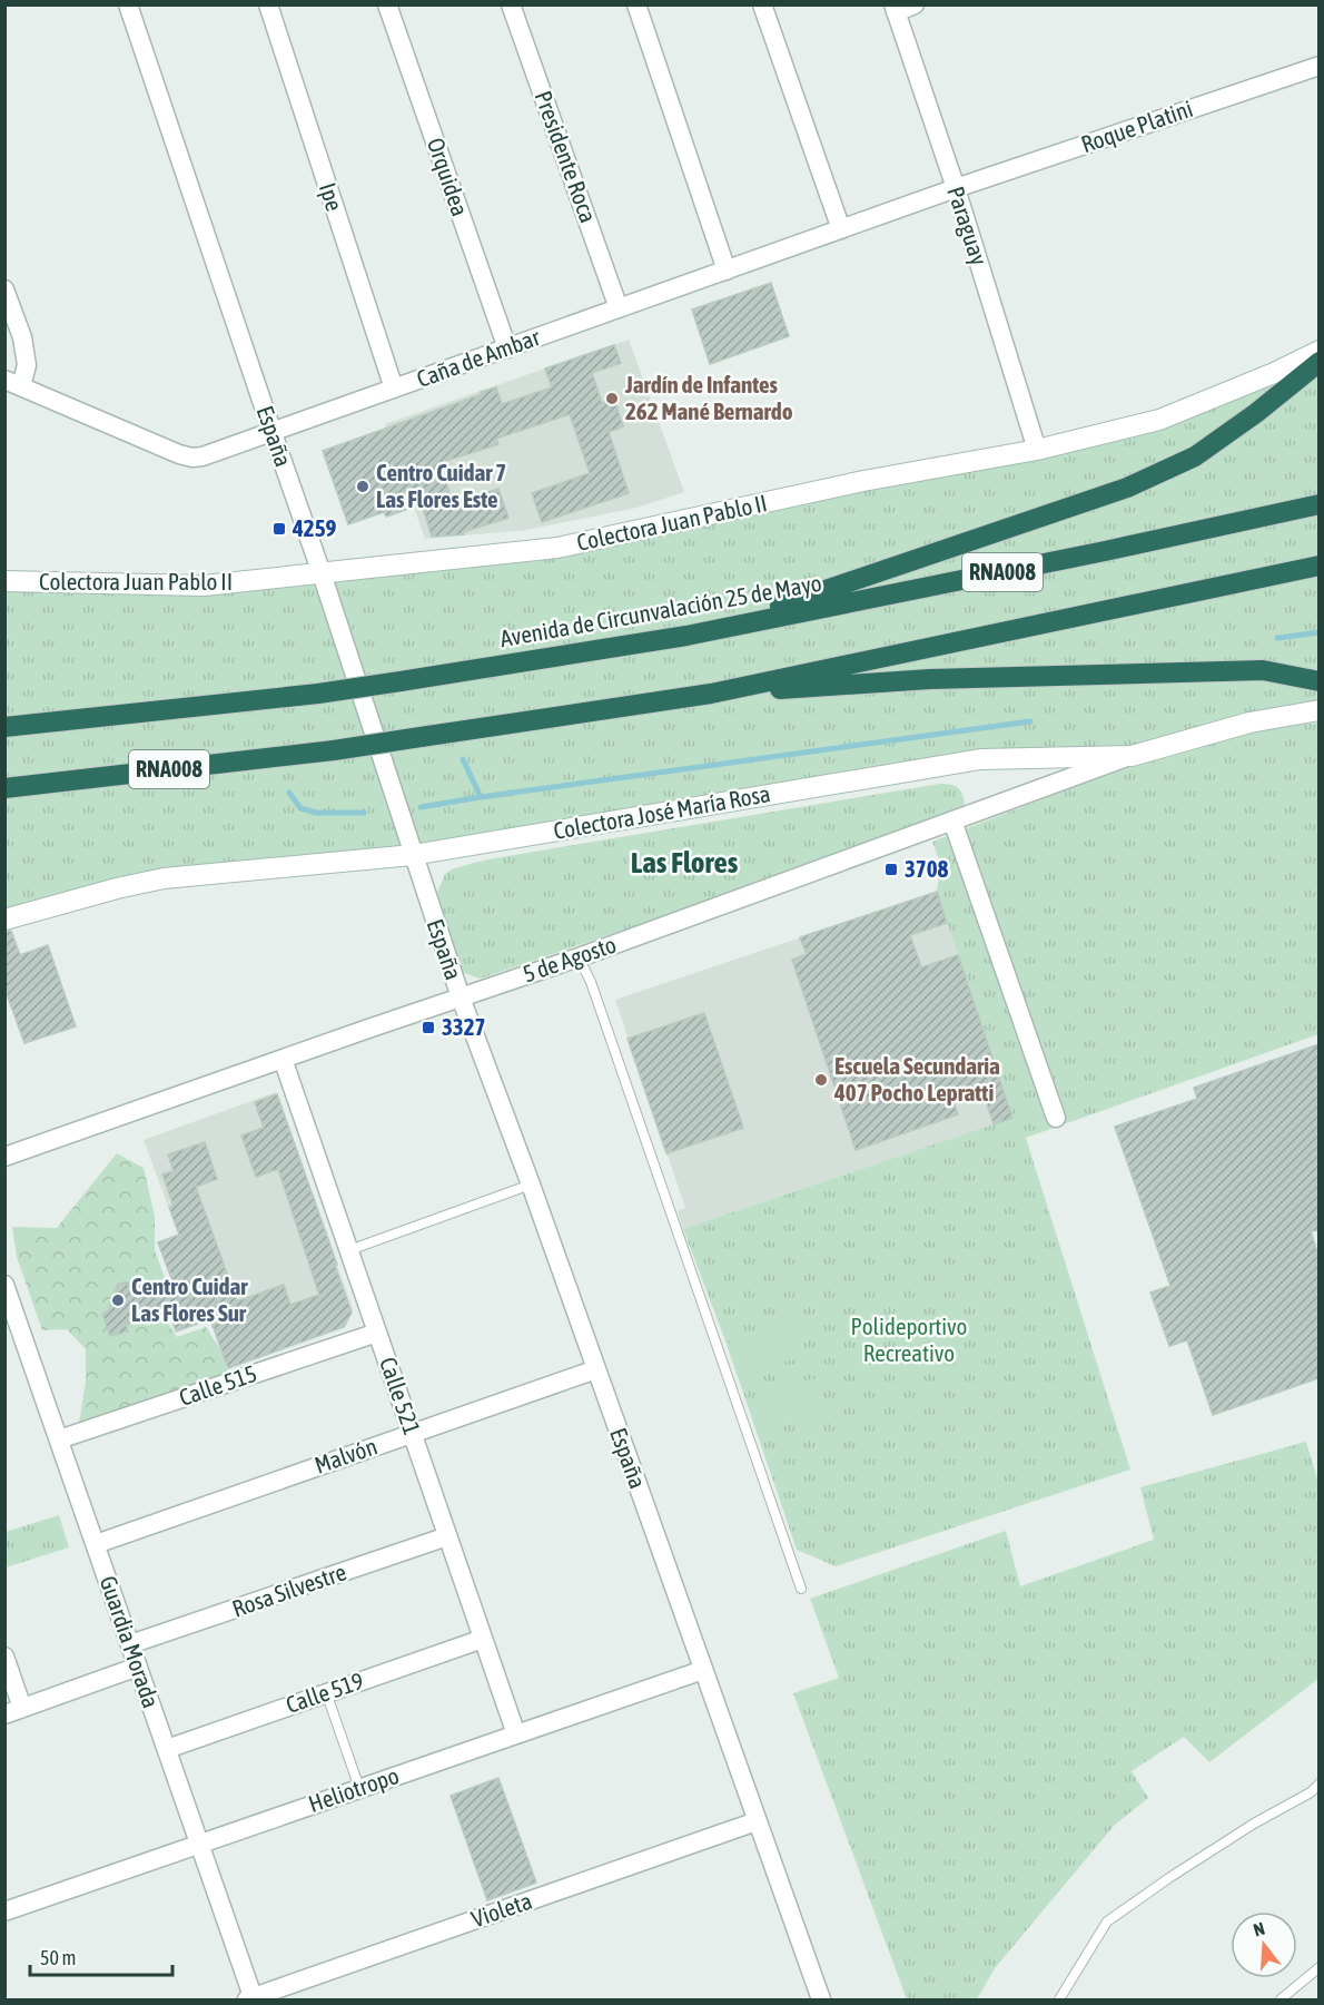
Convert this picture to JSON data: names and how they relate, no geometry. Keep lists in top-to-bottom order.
{
  "streets": {
    "highway": ["RNA008", "Avenida de Circunvalación 25 de Mayo"],
    "main road": ["Colectora Juan Pablo II", "Colectora José María Rosa"],
    "street": [
      "Roque Platini",
      "Presidente Roca",
      "Orquidea",
      "Ipe",
      "Paraguay",
      "Caña de Ambar",
      "España",
      "5 de Agosto",
      "Calle 515",
      "Calle 521",
      "Malvón",
      "Rosa Silvestre",
      "Guardia Morada",
      "Calle 519",
      "Heliotropo",
      "Violeta"
    ]
  },
  "crossings": [
    ["Roque Platini", "Paraguay"],
    ["Roque Platini", "Caña de Ambar"],
    ["Presidente Roca", "Caña de Ambar"],
    ["Orquidea", "Caña de Ambar"],
    ["Ipe", "Caña de Ambar"],
    ["Paraguay", "Caña de Ambar"],
    ["Paraguay", "Colectora Juan Pablo II"],
    ["Caña de Ambar", "España"],
    ["España", "Colectora Juan Pablo II"],
    ["España", "Colectora José María Rosa"],
    ["España", "5 de Agosto"],
    ["España", "Malvón"],
    ["España", "Heliotropo"],
    ["España", "Violeta"],
    ["Colectora José María Rosa", "5 de Agosto"],
    ["5 de Agosto", "Calle 521"],
    ["Calle 515", "Calle 521"],
    ["Calle 515", "Guardia Morada"],
    ["Calle 521", "Malvón"],
    ["Calle 521", "Rosa Silvestre"],
    ["Calle 521", "Calle 519"],
    ["Calle 521", "Heliotropo"],
    ["Malvón", "Guardia Morada"],
    ["Rosa Silvestre", "Guardia Morada"],
    ["Guardia Morada", "Calle 519"],
    ["Guardia Morada", "Heliotropo"],
    ["Guardia Morada", "Violeta"]
  ],
  "districts": ["Las Flores"],
  "parks": ["Polideportivo Recreativo"],
  "places": {
    "other": [
      "Jardín de Infantes 262 Mané Bernardo",
      "Centro Cuidar 7 Las Flores Este",
      "Escuela Secundaria 407 Pocho Lepratti",
      "Centro Cuidar Las Flores Sur"
    ],
    "transit": ["4259", "3708", "3327"]
  },
  "scale_bar": "50 m",
  "north": "top"
}
